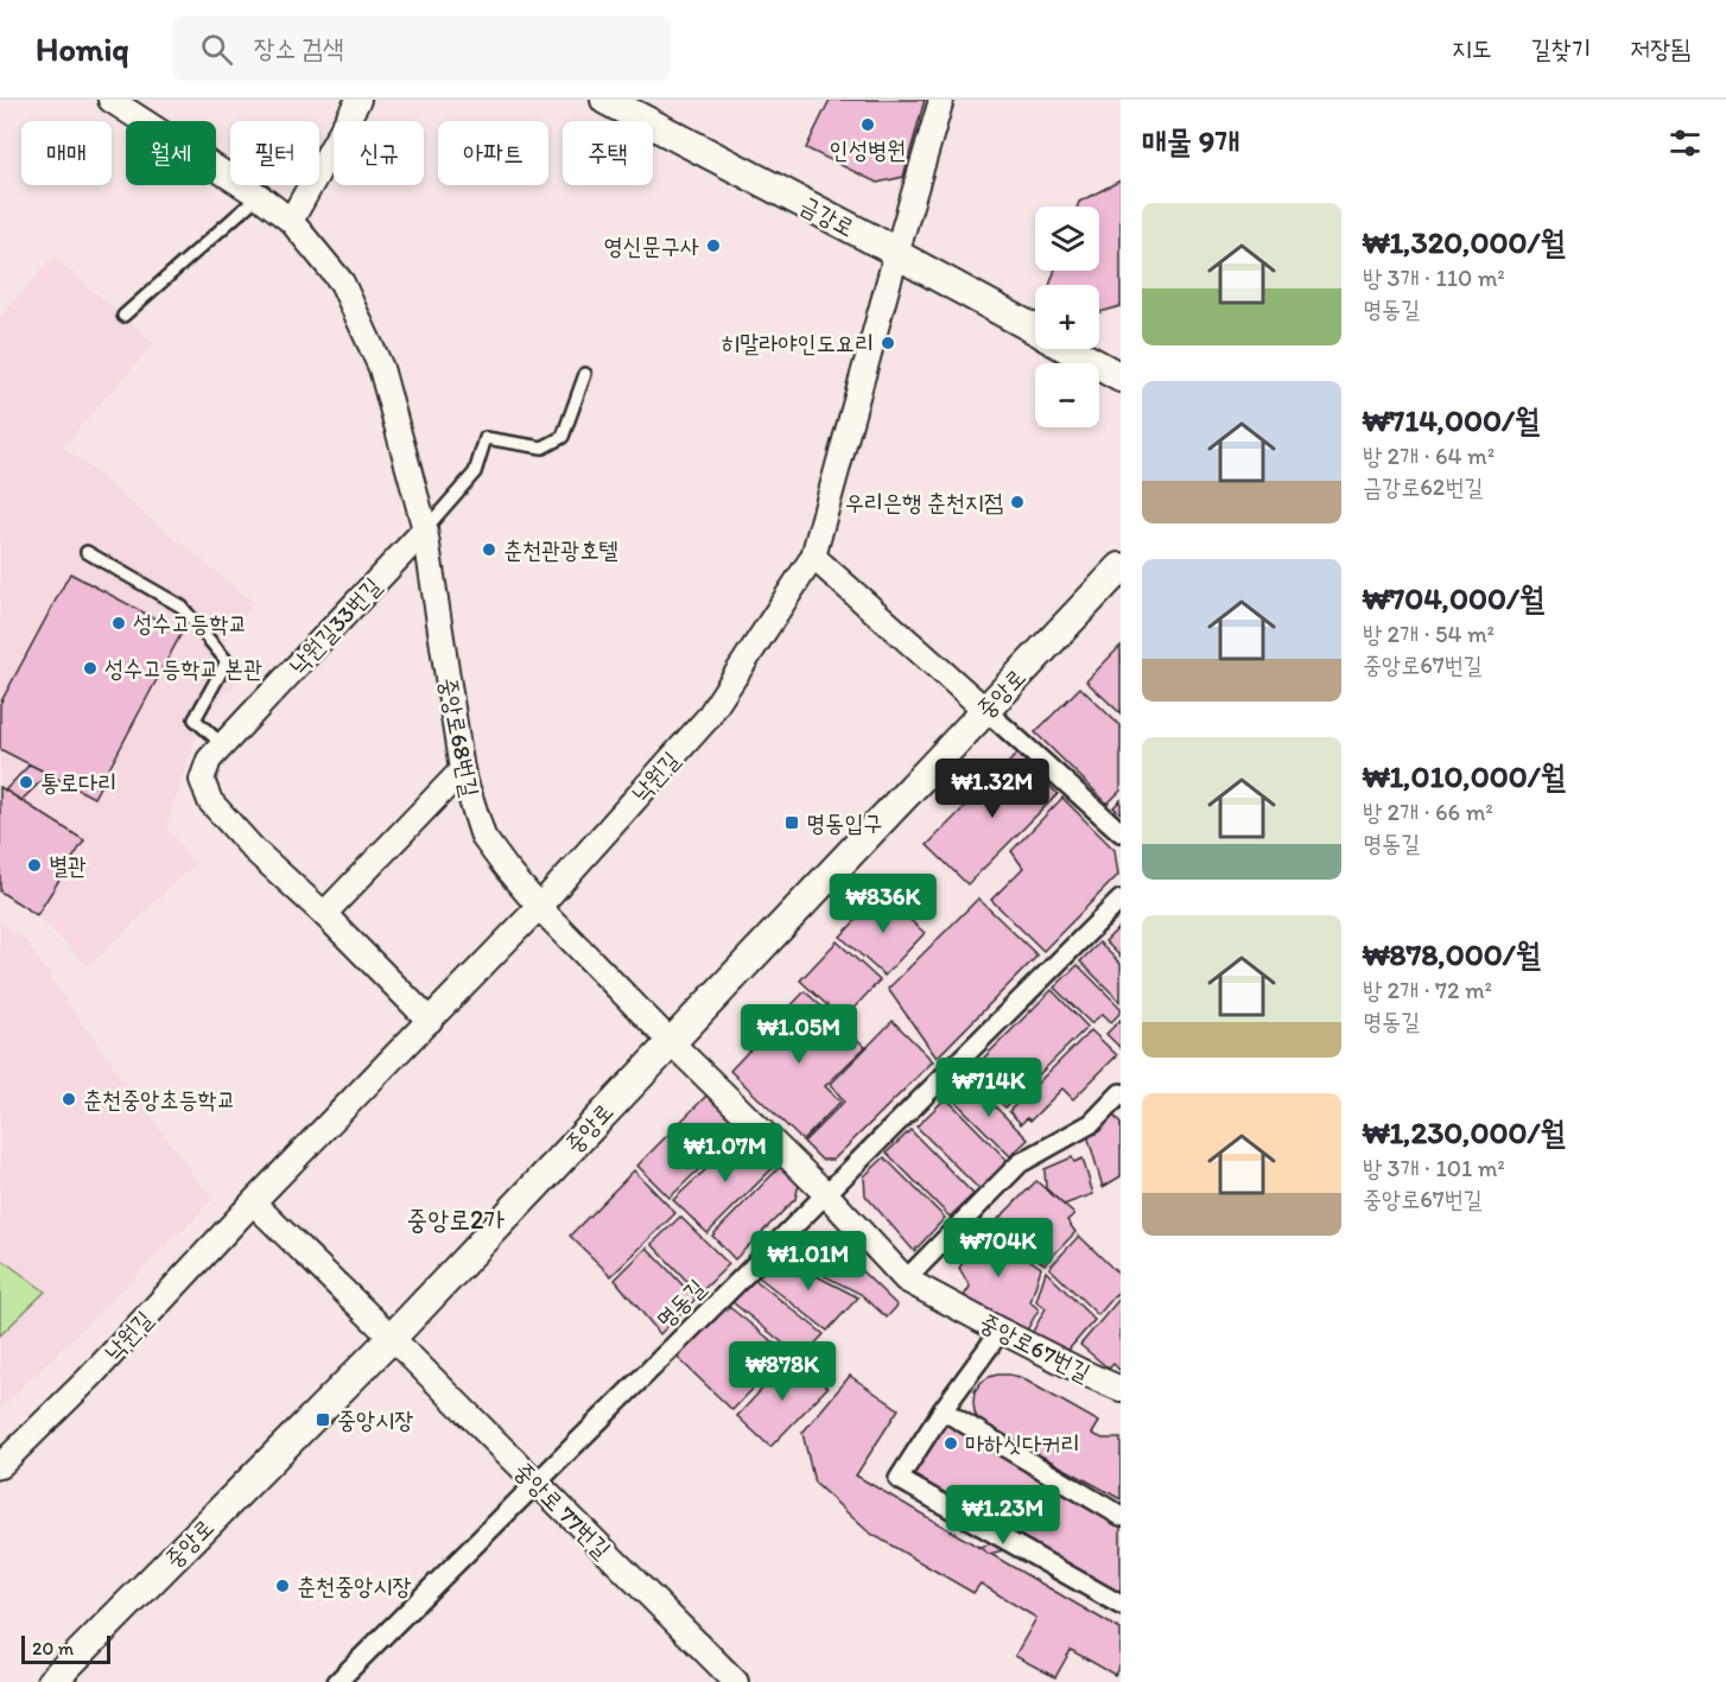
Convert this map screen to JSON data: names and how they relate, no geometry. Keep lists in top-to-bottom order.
{
  "streets": {
    "street": [
      "금강로",
      "낙원길33번길",
      "중앙로",
      "중앙로68번길",
      "낙원길",
      "명동길",
      "중앙로67번길",
      "중앙로 77번길"
    ]
  },
  "crossings": [
    ["금강로", "낙원길"],
    ["낙원길33번길", "중앙로68번길"],
    ["낙원길33번길", "낙원길"],
    ["중앙로", "중앙로68번길"],
    ["중앙로", "중앙로67번길"],
    ["중앙로", "중앙로 77번길"],
    ["중앙로68번길", "낙원길"],
    ["중앙로68번길", "중앙로67번길"],
    ["명동길", "중앙로67번길"],
    ["명동길", "중앙로 77번길"]
  ],
  "districts": ["중앙로2가"],
  "places": {
    "other": [
      "인성병원",
      "영신문구사",
      "히말라야인도요리",
      "우리은행 춘천지점",
      "춘천관광호텔",
      "성수고등학교",
      "성수고등학교 본관",
      "통로다리",
      "별관",
      "춘천중앙초등학교",
      "마하싯다커리",
      "춘천중앙시장"
    ],
    "transit": ["명동입구", "중앙시장"]
  },
  "scale_bar": "20 m",
  "page": {
    "header": "Homiq",
    "search": "장소 검색",
    "nav": ["지도", "길찾기", "저장됨"],
    "heading": "매물 9개",
    "chip": [
      "매매",
      "월세",
      "필터",
      "신규",
      "아파트",
      "주택"
    ],
    "list": [
      {
        "name": "₩1,320,000/월",
        "note": "방 3개 · 110 m² · 명동길"
      },
      {
        "name": "₩714,000/월",
        "note": "방 2개 · 64 m² · 금강로62번길"
      },
      {
        "name": "₩704,000/월",
        "note": "방 2개 · 54 m² · 중앙로67번길"
      },
      {
        "name": "₩1,010,000/월",
        "note": "방 2개 · 66 m² · 명동길"
      },
      {
        "name": "₩878,000/월",
        "note": "방 2개 · 72 m² · 명동길"
      },
      {
        "name": "₩1,230,000/월",
        "note": "방 3개 · 101 m² · 중앙로67번길"
      }
    ],
    "map_buttons": ["+", "−"],
    "price": [
      "₩1.32M",
      "₩836K",
      "₩1.05M",
      "₩714K",
      "₩1.07M",
      "₩704K",
      "₩1.01M",
      "₩878K",
      "₩1.23M"
    ],
    "scale": "20 m"
  }
}
